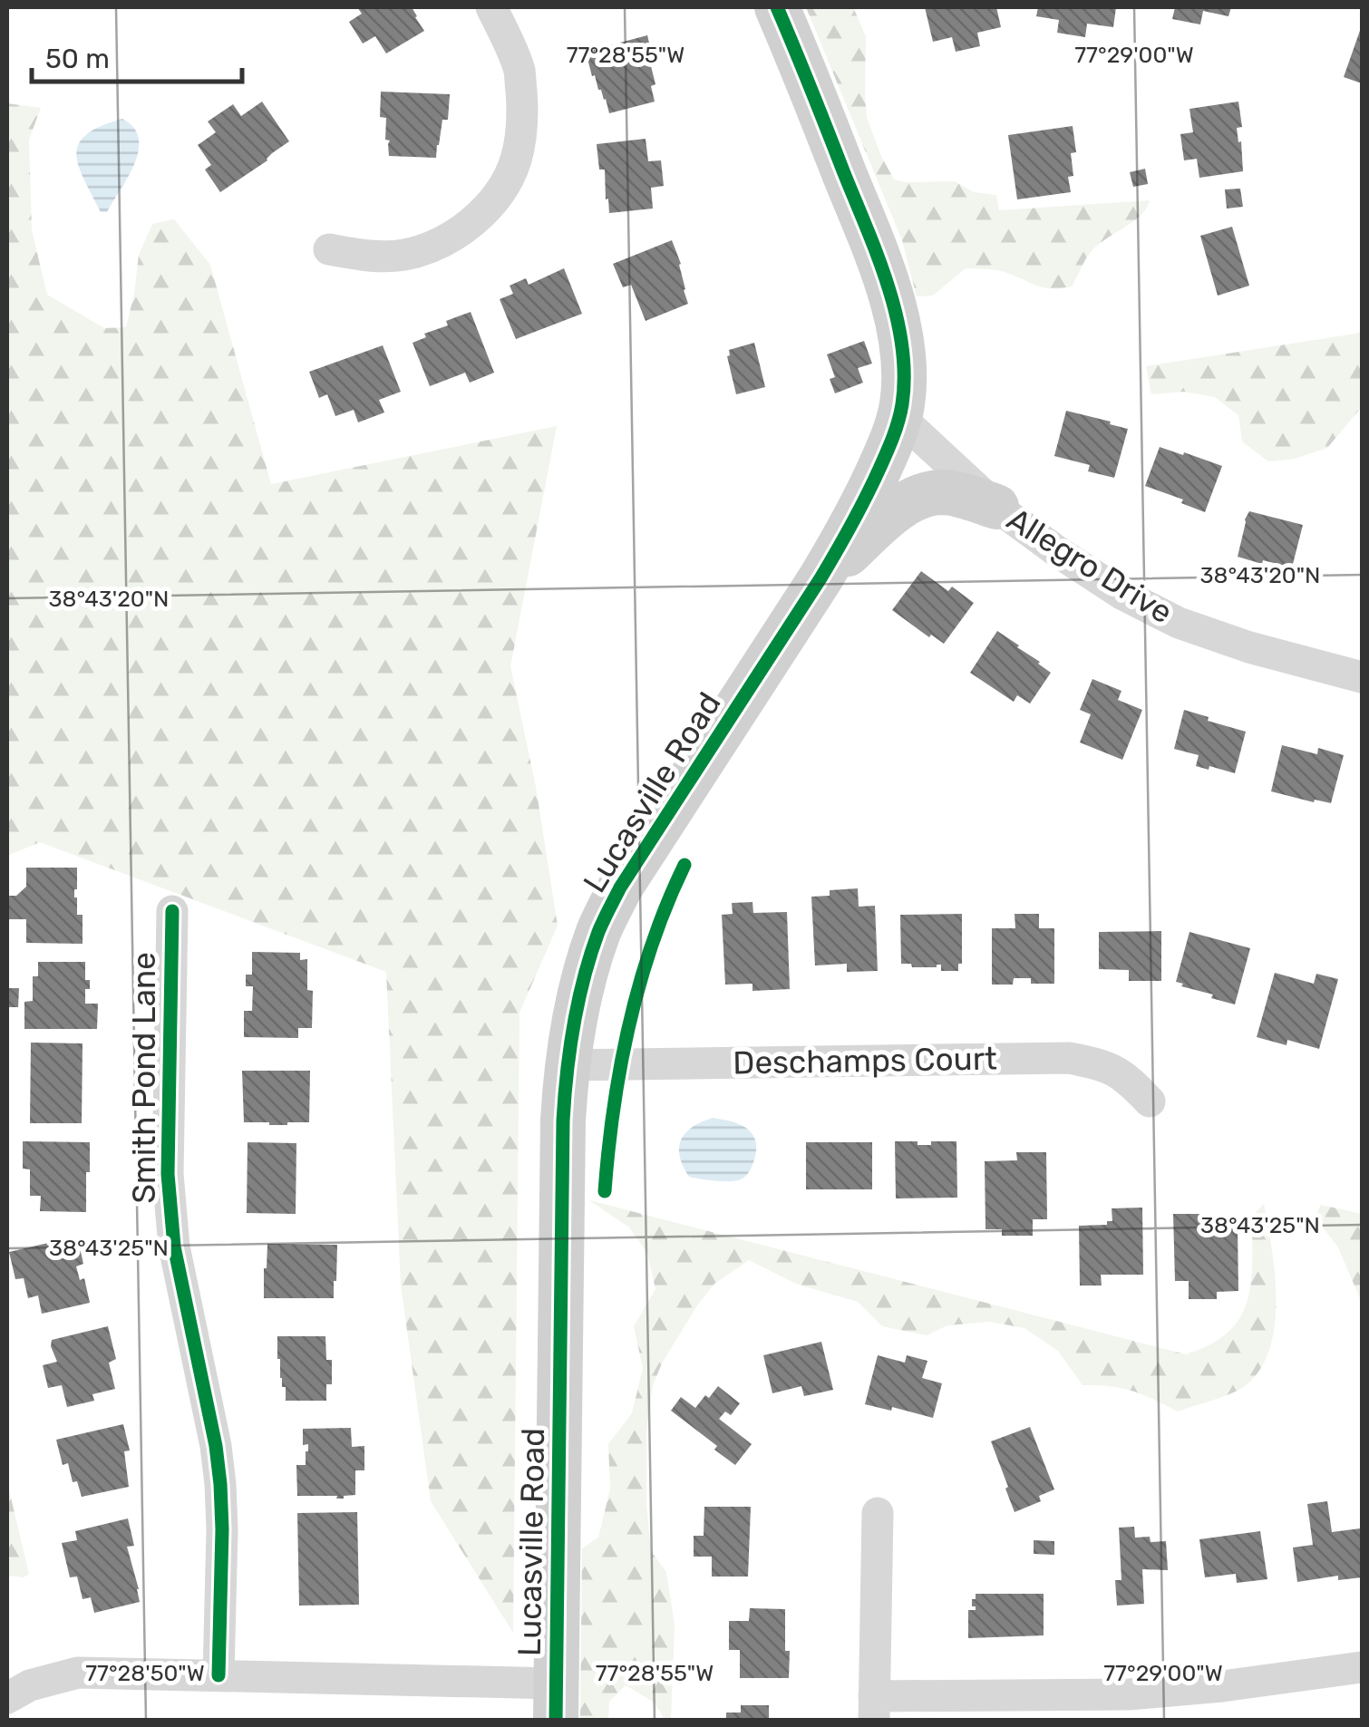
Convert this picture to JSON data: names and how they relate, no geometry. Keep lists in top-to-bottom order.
{
  "streets": {
    "street": [
      "Allegro Drive",
      "Lucasville Road",
      "Deschamps Court",
      "Smith Pond Lane"
    ]
  },
  "crossings": [
    ["Allegro Drive", "Lucasville Road"],
    ["Lucasville Road", "Deschamps Court"]
  ],
  "scale_bar": "50 m",
  "coordinates": [
    "77°28'55\"W",
    "77°29'00\"W",
    "38°43'20\"N",
    "38°43'25\"N",
    "77°28'50\"W"
  ]
}
